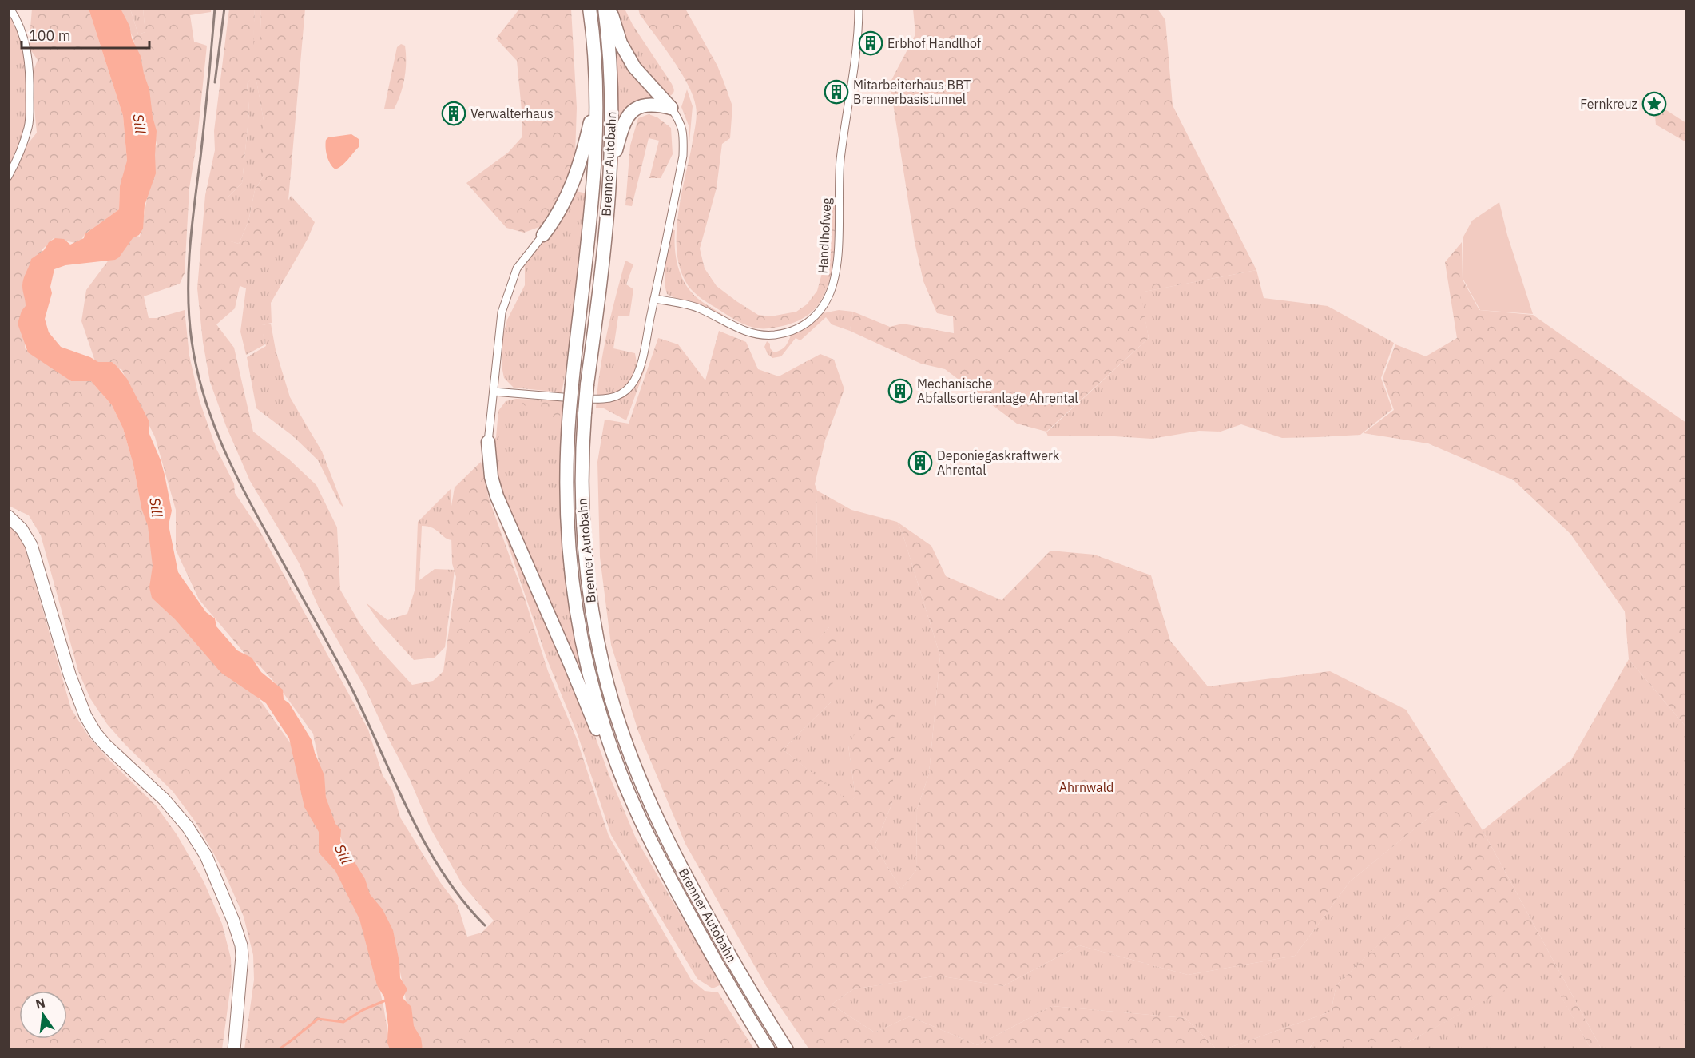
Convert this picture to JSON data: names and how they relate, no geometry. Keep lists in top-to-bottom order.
{
  "streets": {
    "highway": ["Brenner Autobahn"],
    "street": ["Handlhofweg"]
  },
  "water": ["Sill"],
  "parks": ["Ahrnwald"],
  "places": {
    "building": [
      "Erbhof Handlhof",
      "Mitarbeiterhaus BBT Brennerbasistunnel",
      "Verwalterhaus",
      "Mechanische Abfallsortieranlage Ahrental",
      "Deponiegaskraftwerk Ahrental"
    ],
    "place": ["Fernkreuz"]
  },
  "scale_bar": "100 m",
  "north": "top"
}
